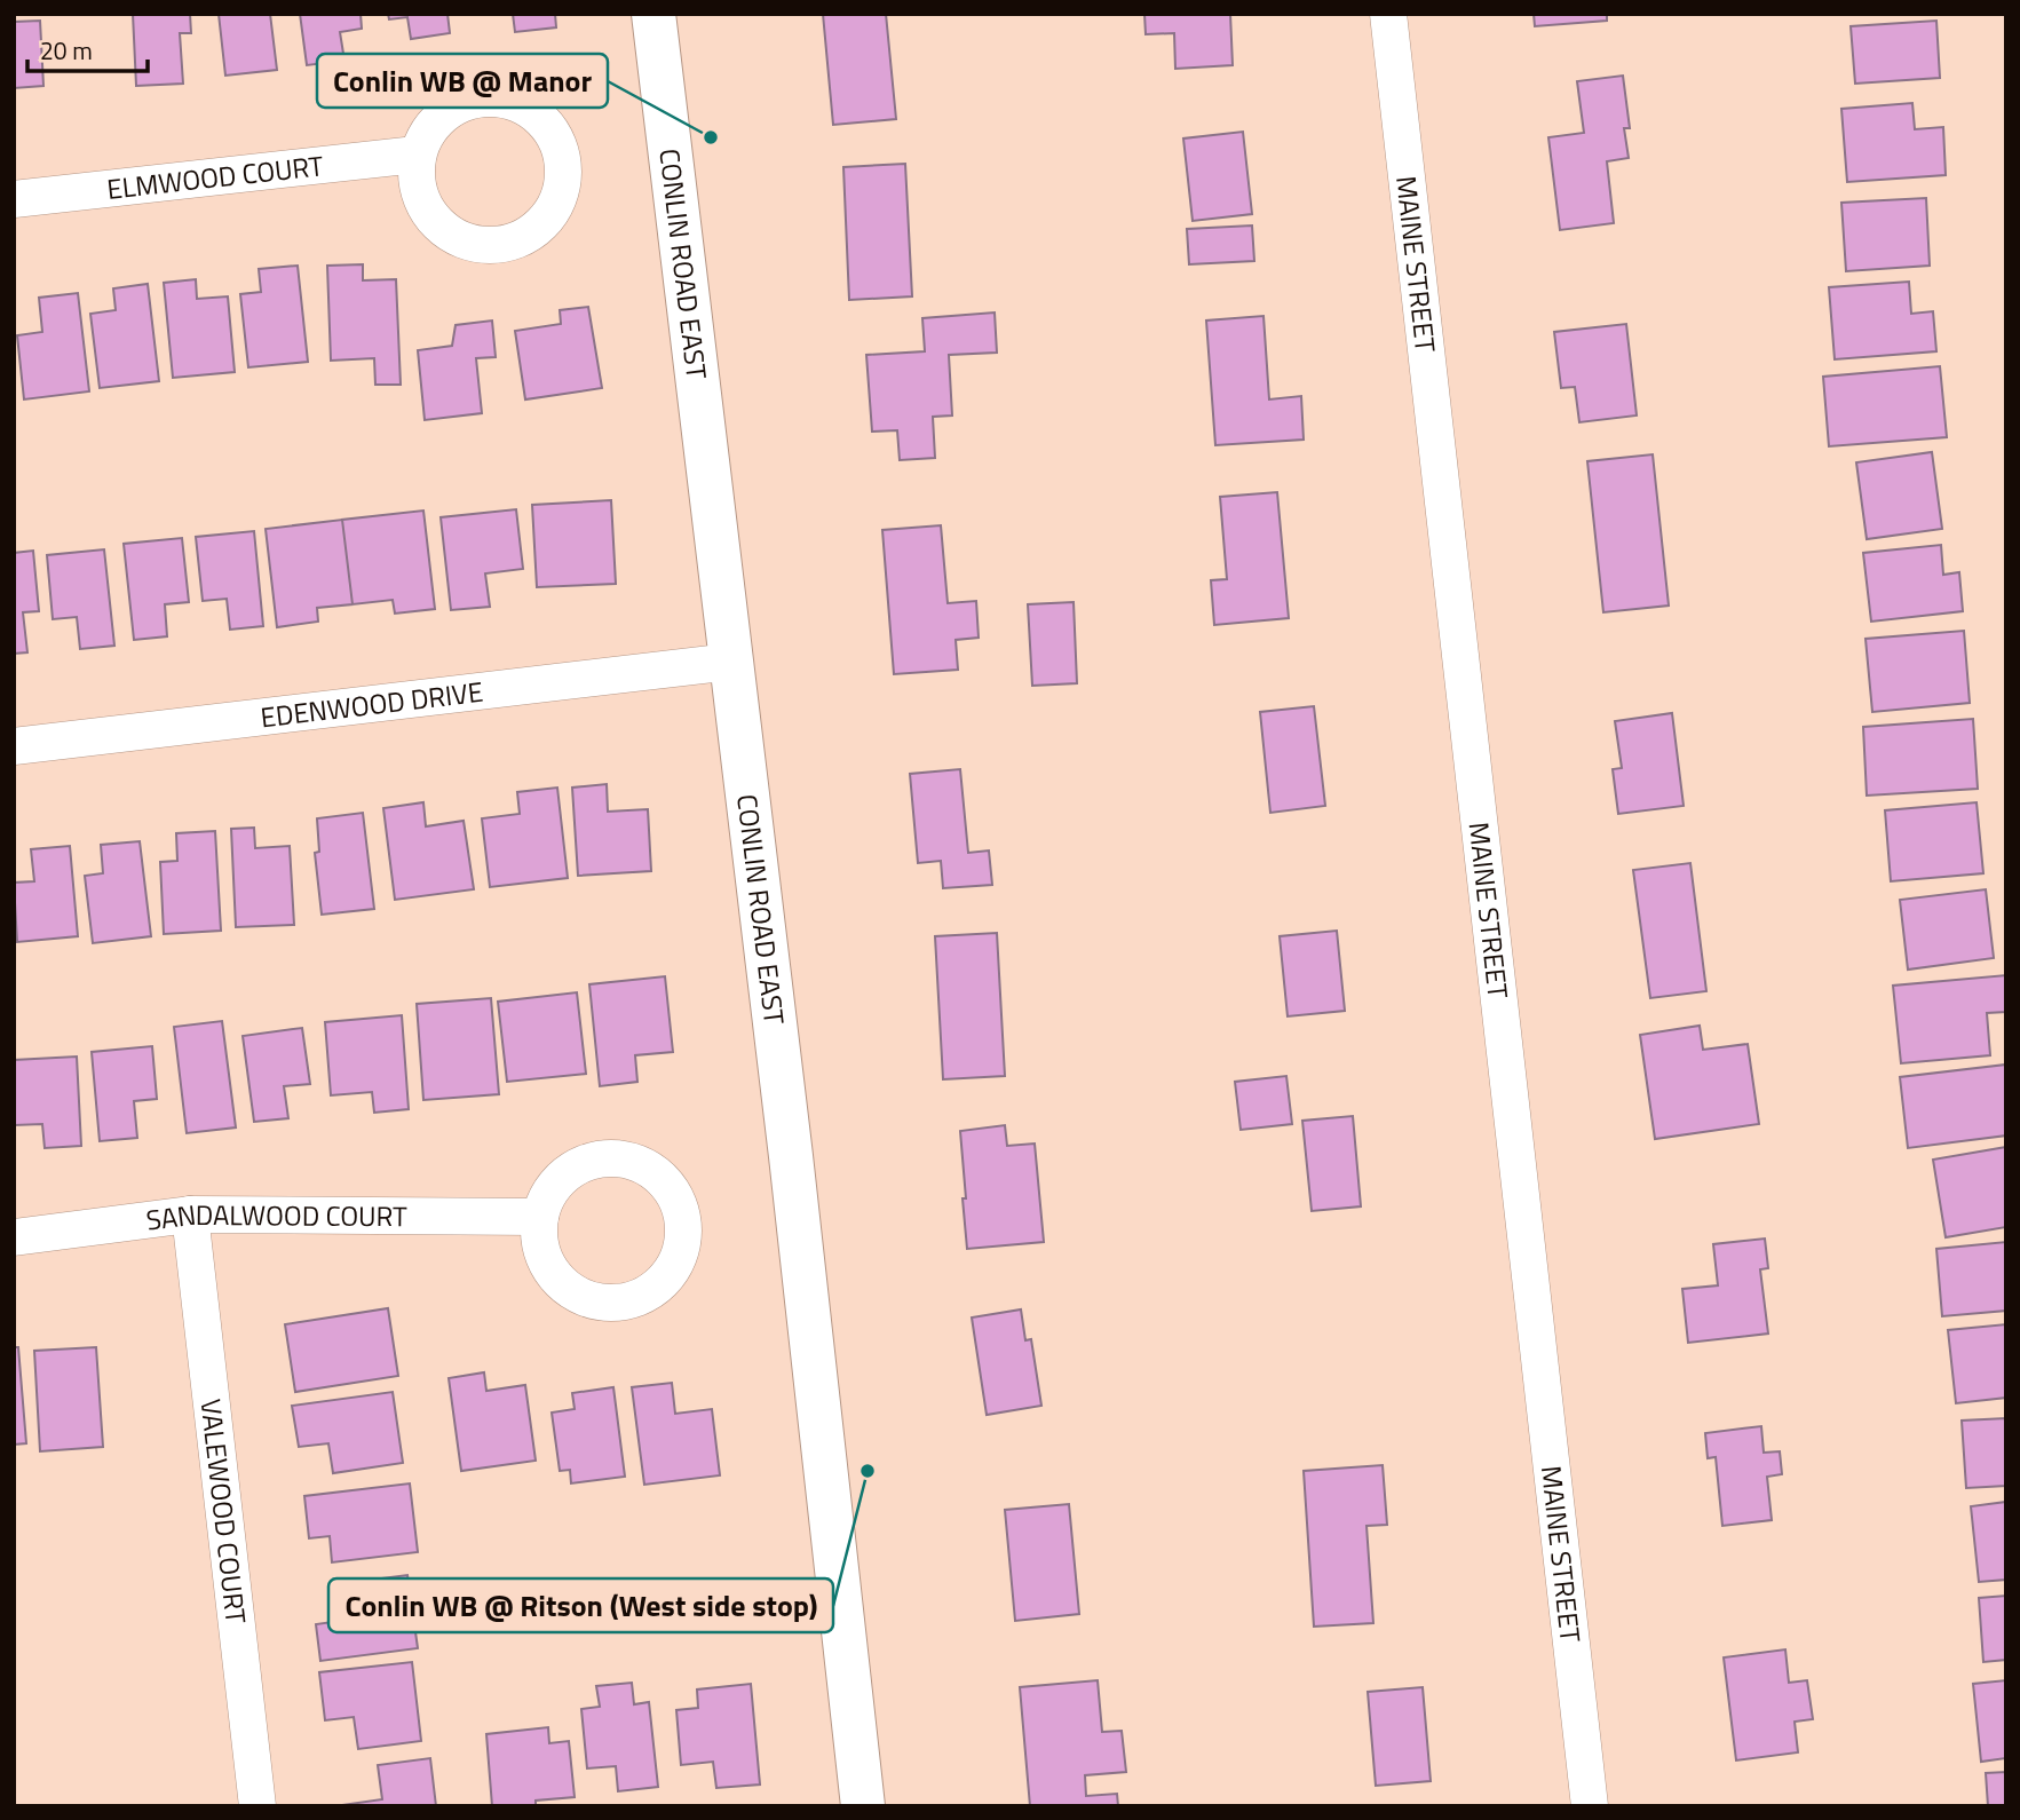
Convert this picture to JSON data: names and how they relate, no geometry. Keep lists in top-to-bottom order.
{
  "streets": {
    "street": [
      "ELMWOOD COURT",
      "CONLIN ROAD EAST",
      "MAINE STREET",
      "EDENWOOD DRIVE",
      "SANDALWOOD COURT",
      "VALEWOOD COURT"
    ]
  },
  "crossings": [
    ["CONLIN ROAD EAST", "EDENWOOD DRIVE"],
    ["SANDALWOOD COURT", "VALEWOOD COURT"]
  ],
  "places": ["Conlin WB @ Manor", "Conlin WB @ Ritson (West side stop)"],
  "scale_bar": "20 m"
}
